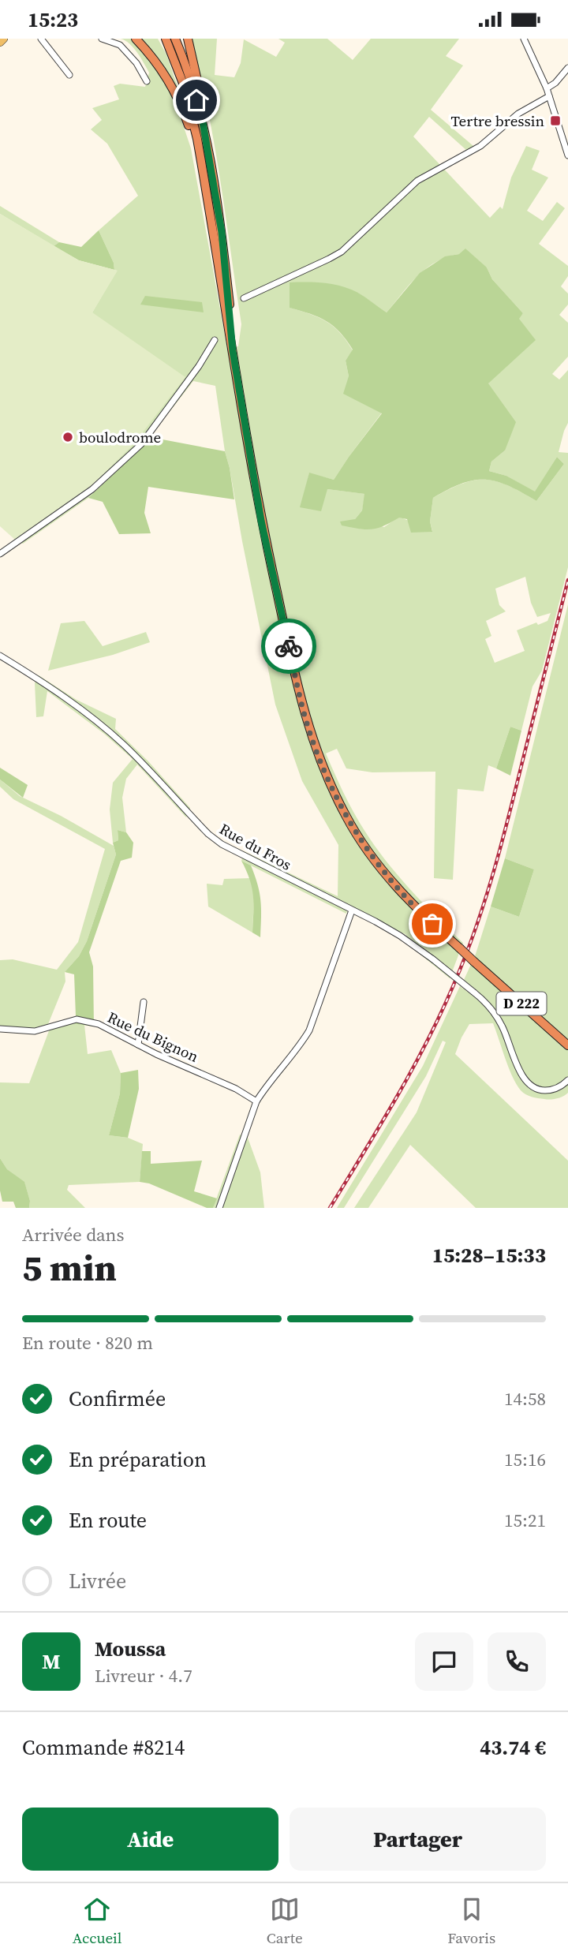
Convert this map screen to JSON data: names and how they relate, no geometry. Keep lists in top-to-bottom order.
{
  "streets": {
    "highway": ["D 222"],
    "street": ["Rue du Fros", "Rue du Bignon"]
  },
  "places": {
    "transit": ["Tertre bressin"],
    "other": ["boulodrome"]
  },
  "page": {
    "status": "15:23",
    "heading": ["5 min", "Arrivée dans", "15:28–15:33"],
    "panel": [
      "Moussa",
      "Livreur · 4.7",
      "Commande #8214",
      "43.74 €"
    ],
    "bar": "En route · 820 m",
    "list": [
      ["Confirmée", "14:58"],
      ["En préparation", "15:16"],
      ["En route", "15:21"],
      "Livrée"
    ],
    "round": "M",
    "buttons": ["Aide", "Partager"],
    "tabs": ["Accueil", "Carte", "Favoris"]
  }
}
